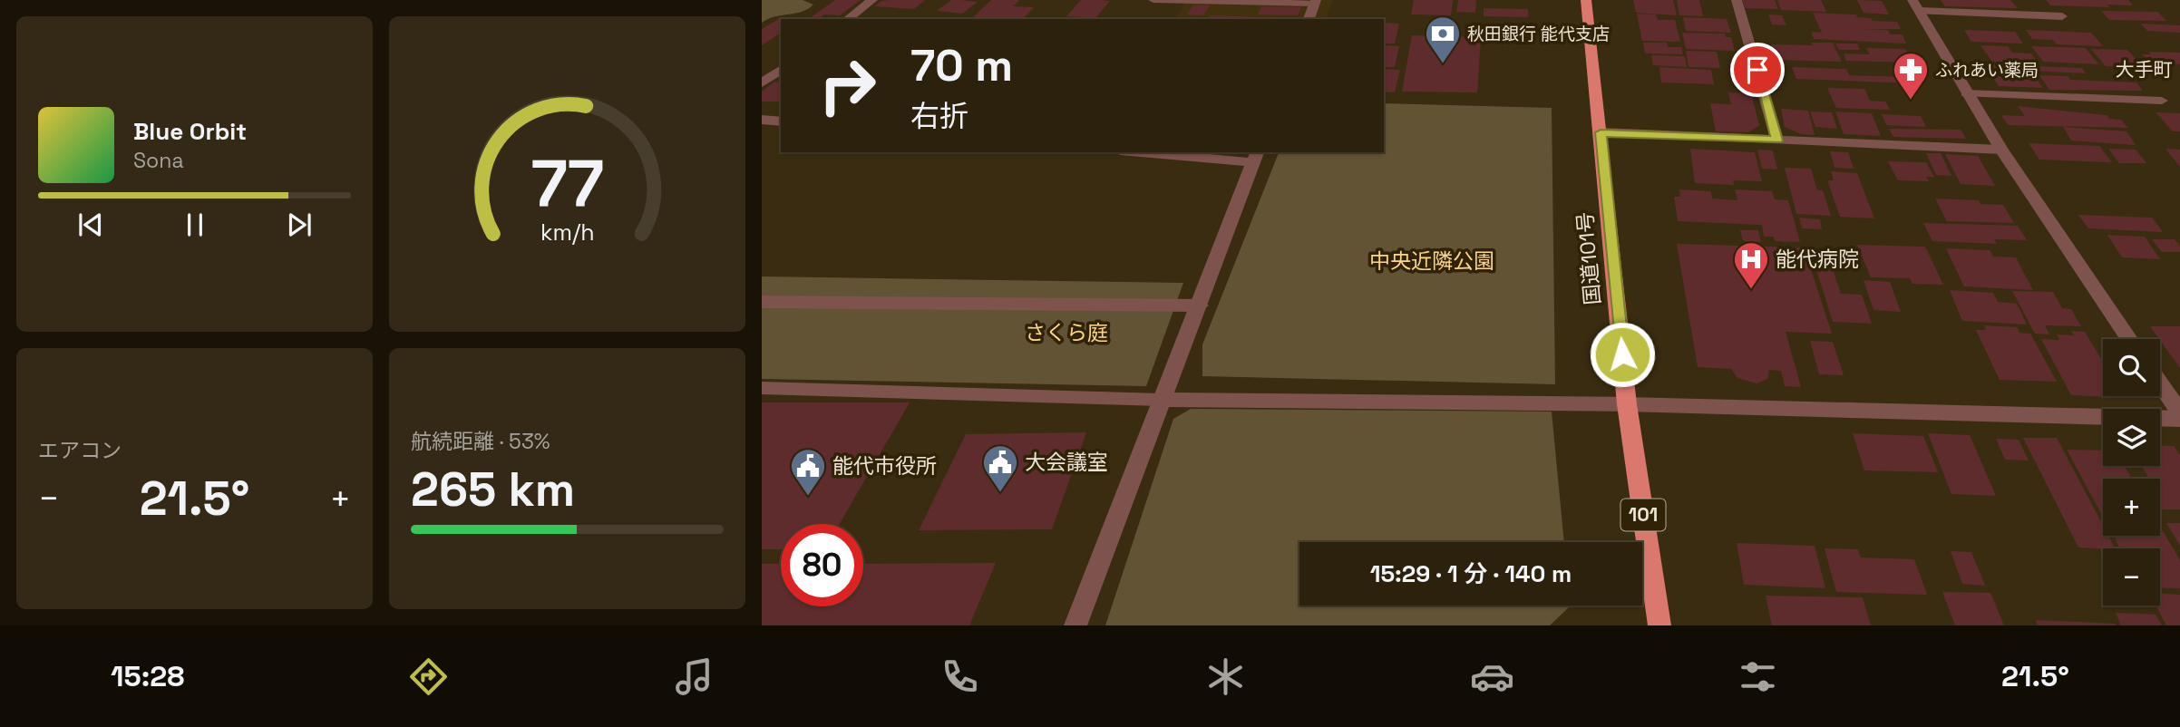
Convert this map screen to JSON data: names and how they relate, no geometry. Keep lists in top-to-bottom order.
{
  "streets": {
    "highway": ["国道101号", "101"]
  },
  "districts": ["大手町"],
  "parks": ["中央近隣公園", "さくら庭"],
  "places": {
    "bank": ["秋田銀行 能代支店"],
    "pharmacy": ["ふれあい薬局"],
    "hospital": ["能代病院"],
    "public building": ["大会議室", "能代市役所"]
  },
  "page": {
    "turn": ["70 m", "右折"],
    "song": ["Blue Orbit", "Sona"],
    "map_buttons": ["+", "−"],
    "tile": [
      "エアコン",
      ["航続距離 · 53%", "265 km"]
    ],
    "heat": ["−", "21.5°", "+"],
    "limit": "80",
    "trip": "15:29 · 1 分 · 140 m",
    "tabs": ["15:28", "21.5°"],
    "gauge": ["77", "km/h"]
  }
}
